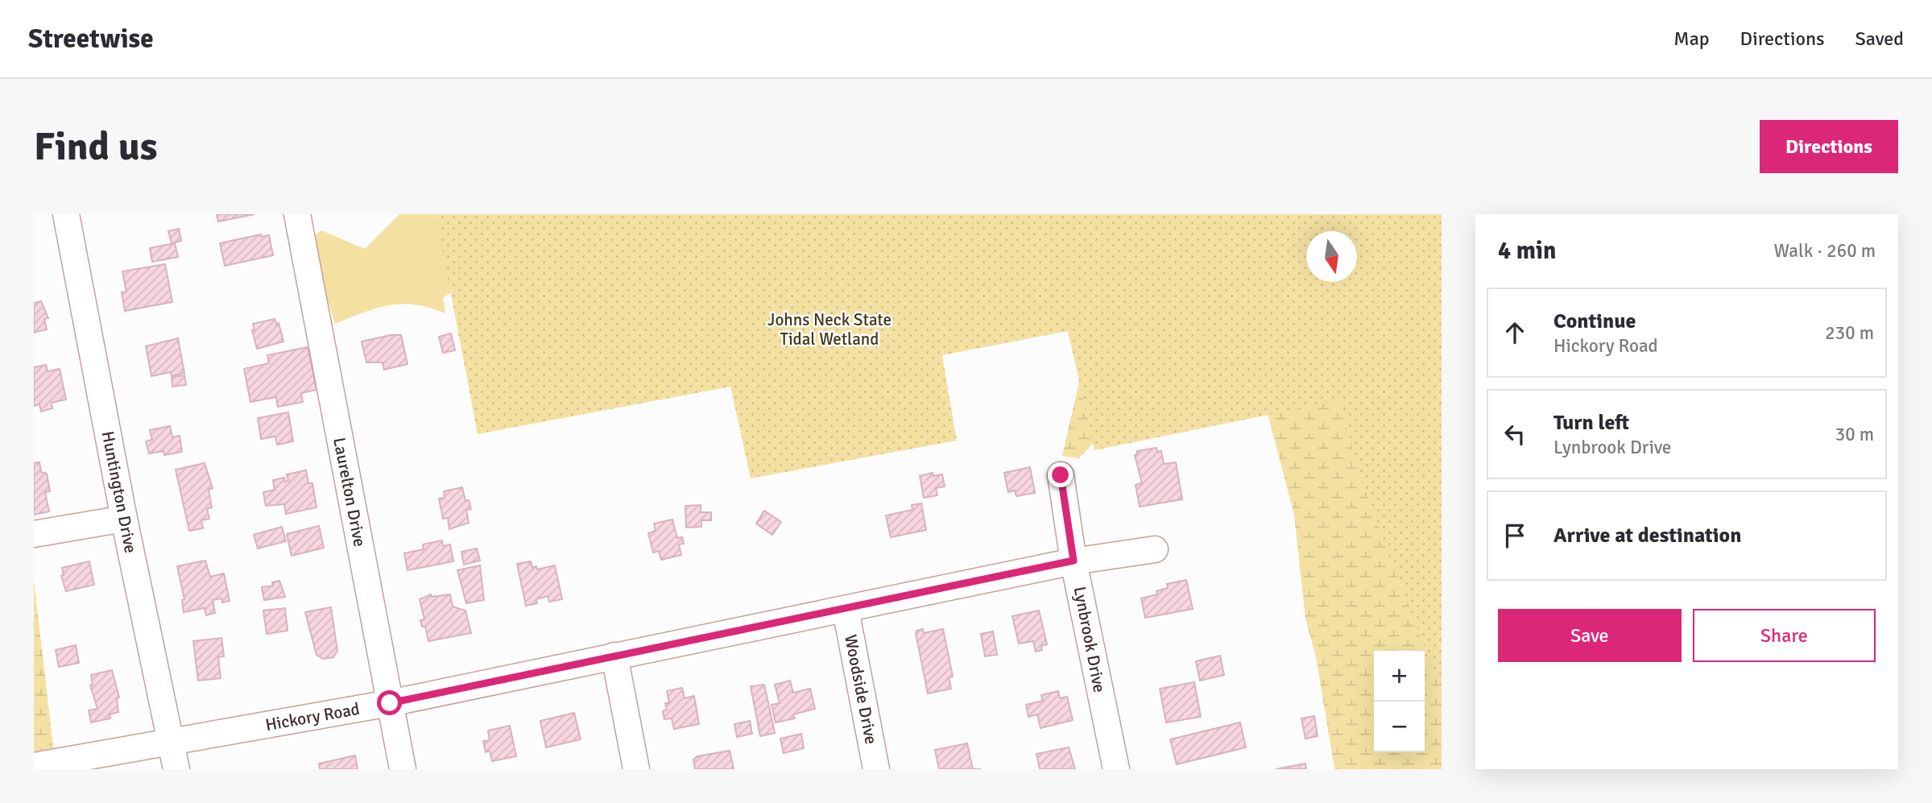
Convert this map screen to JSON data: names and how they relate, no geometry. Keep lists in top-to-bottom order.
{
  "streets": {
    "street": [
      "Huntington Drive",
      "Laurelton Drive",
      "Lynbrook Drive",
      "Woodside Drive",
      "Hickory Road"
    ]
  },
  "crossings": [
    ["Huntington Drive", "Hickory Road"],
    ["Laurelton Drive", "Hickory Road"],
    ["Lynbrook Drive", "Hickory Road"],
    ["Woodside Drive", "Hickory Road"]
  ],
  "parks": ["Johns Neck State Tidal Wetland"],
  "north": "bottom",
  "page": {
    "header": "Streetwise",
    "nav": ["Map", "Directions", "Saved"],
    "buttons": [
      "Directions",
      ["Save", "Share"]
    ],
    "title": "Find us",
    "heading": ["4 min", "Walk · 260 m"],
    "list": [
      ["Continue", "Hickory Road", "230 m"],
      ["Turn left", "Lynbrook Drive", "30 m"],
      "Arrive at destination"
    ],
    "map_buttons": ["+", "−"]
  }
}
